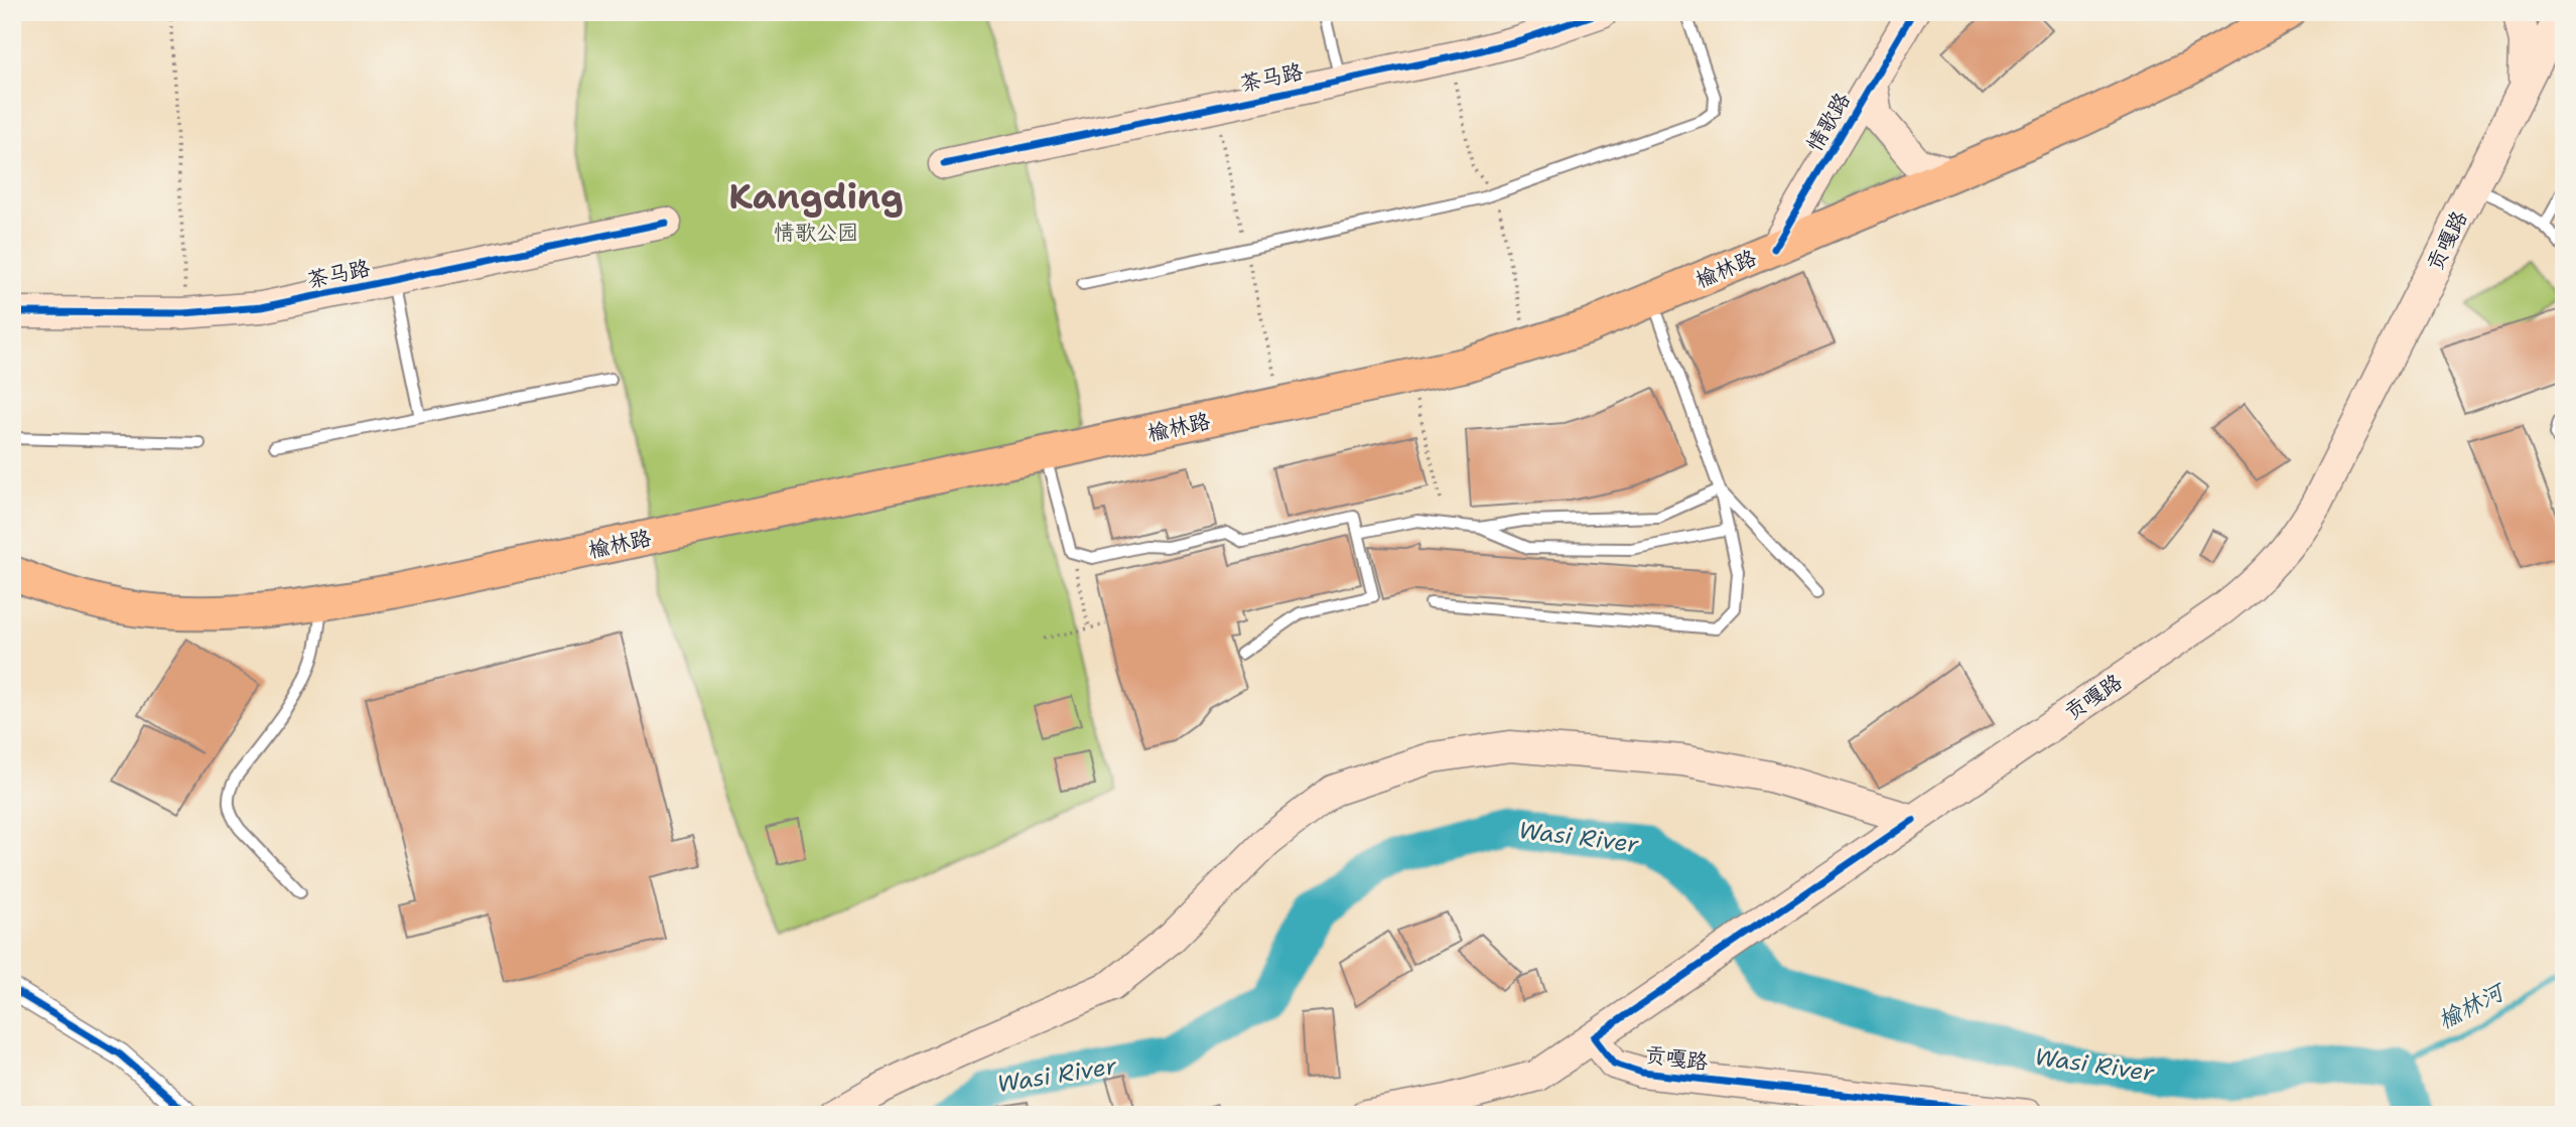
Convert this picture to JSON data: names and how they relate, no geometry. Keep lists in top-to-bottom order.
{
  "streets": {
    "main road": ["榆林路"],
    "street": ["茶马路", "情歌路", "贡嘎路"]
  },
  "crossings": [
    ["情歌路", "榆林路"]
  ],
  "districts": ["Kangding"],
  "water": ["Wasi River", "榆林河"],
  "parks": ["情歌公园"]
}
